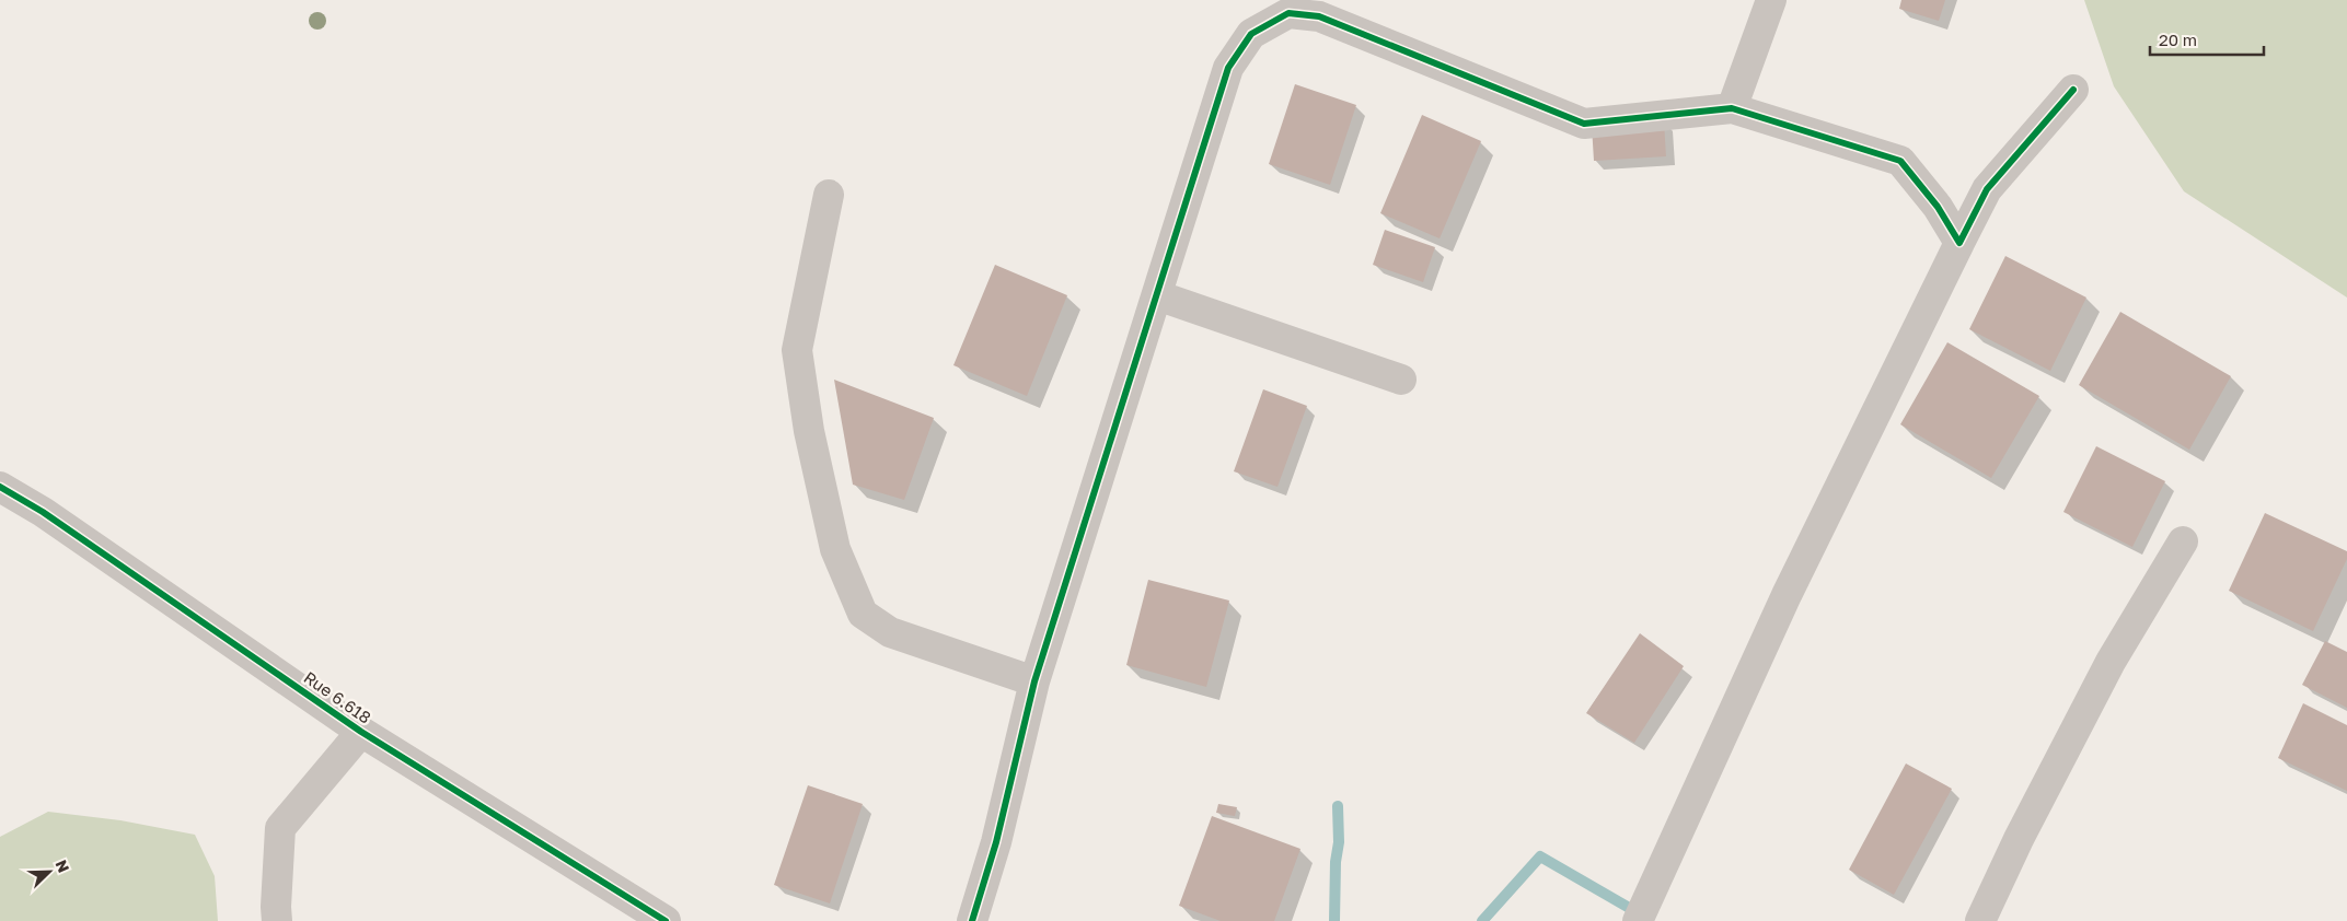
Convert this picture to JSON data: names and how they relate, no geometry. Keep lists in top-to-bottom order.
{
  "streets": {
    "street": ["Rue 6.618"]
  },
  "scale_bar": "20 m",
  "north": "top right"
}
